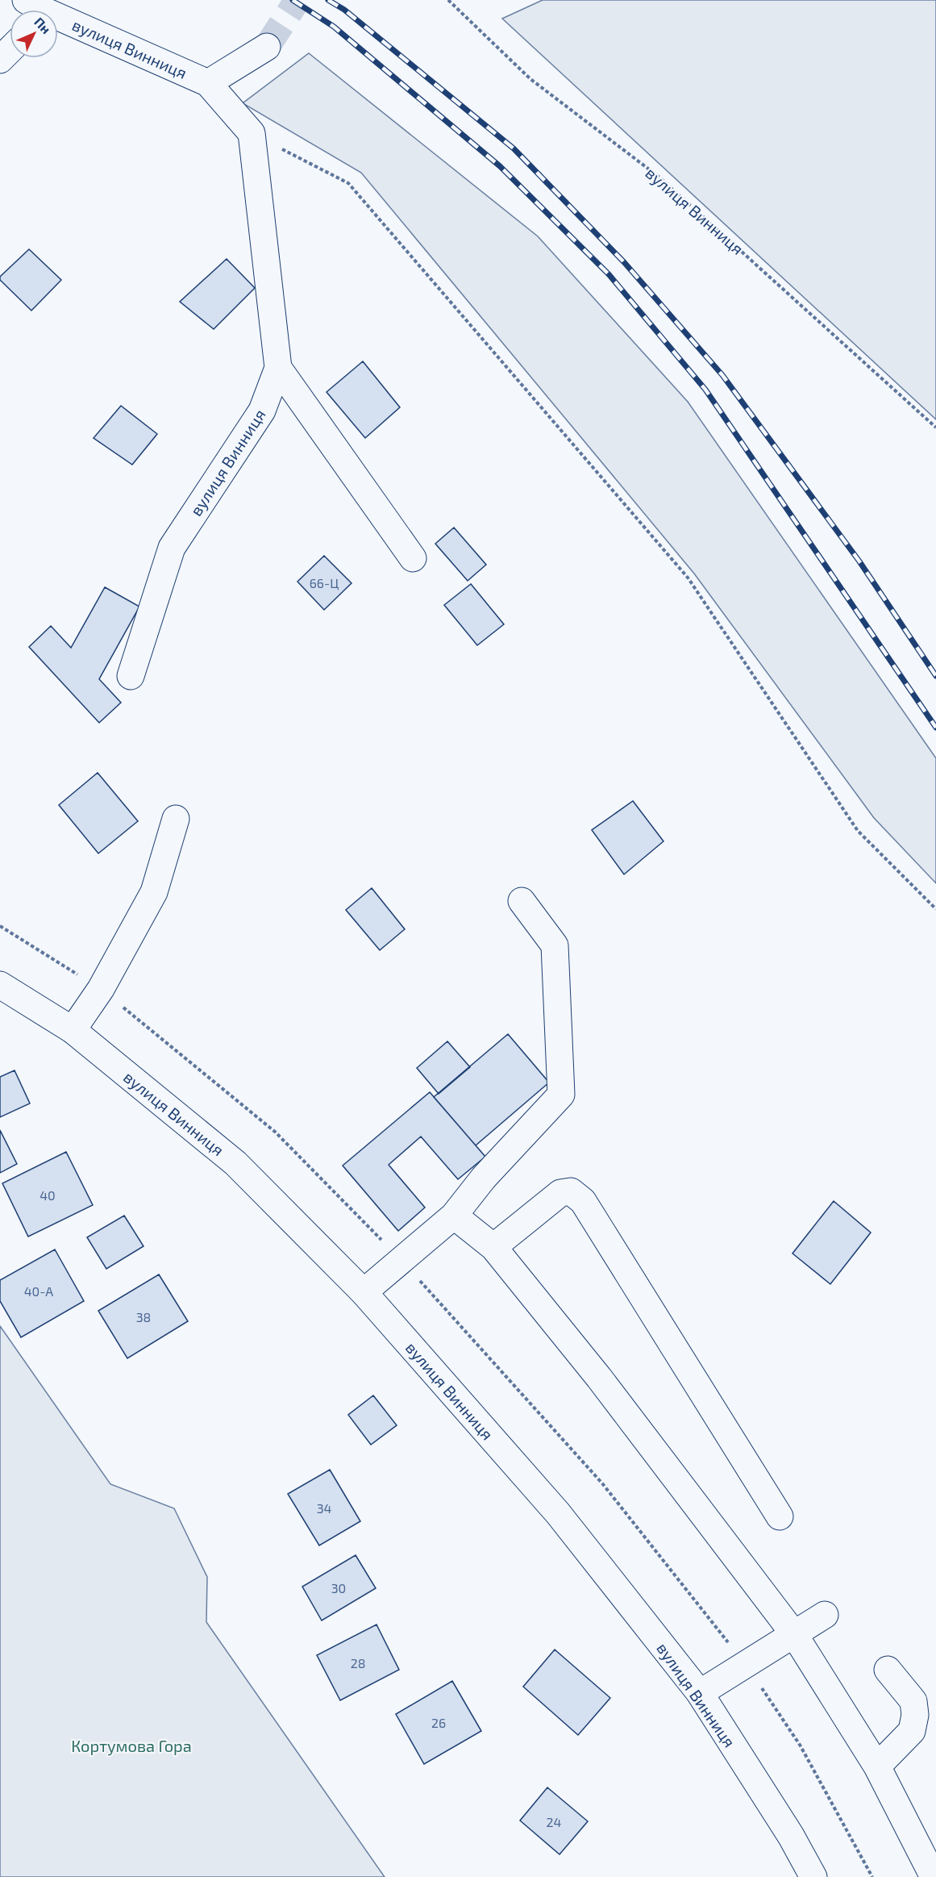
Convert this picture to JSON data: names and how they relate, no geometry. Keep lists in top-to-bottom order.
{
  "streets": {
    "main road": ["вулиця Винниця"]
  },
  "parks": ["Кортумова Гора"],
  "house_numbers": [
    "66-Ц",
    "40",
    "40-А",
    "38",
    "34",
    "30",
    "28",
    "26",
    "24"
  ],
  "north": "top right"
}
